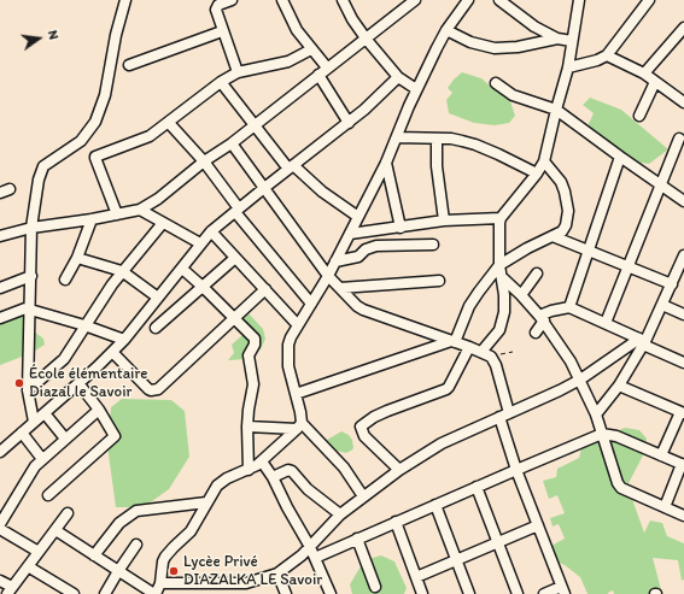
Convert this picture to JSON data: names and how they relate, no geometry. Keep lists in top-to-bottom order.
{
  "places": ["École élémentaire Diazal le Savoir", "Lycèe Privé DIAZALKA LE Savoir"],
  "north": "right"
}
